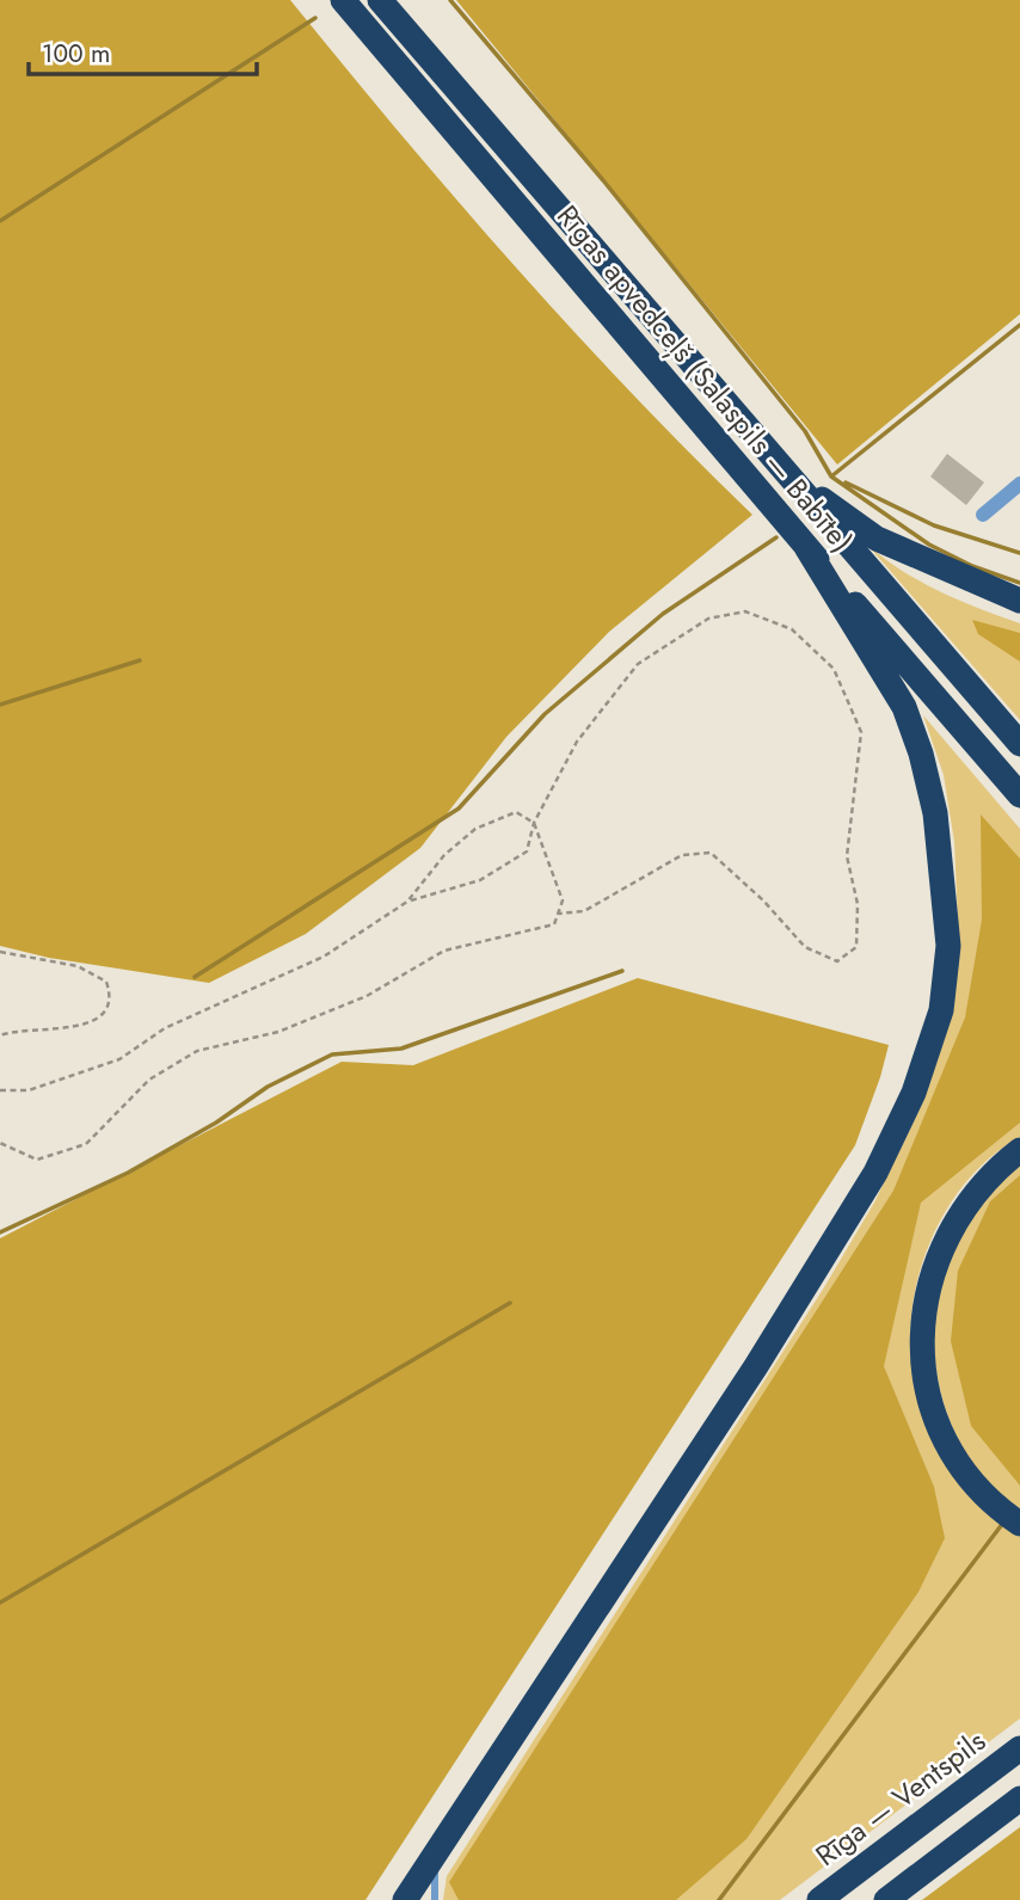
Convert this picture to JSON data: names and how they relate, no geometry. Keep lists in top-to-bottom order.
{
  "streets": {
    "highway": ["Rīgas apvedceļš (Salaspils — Babīte)", "Rīga — Ventspils"]
  },
  "scale_bar": "100 m"
}
